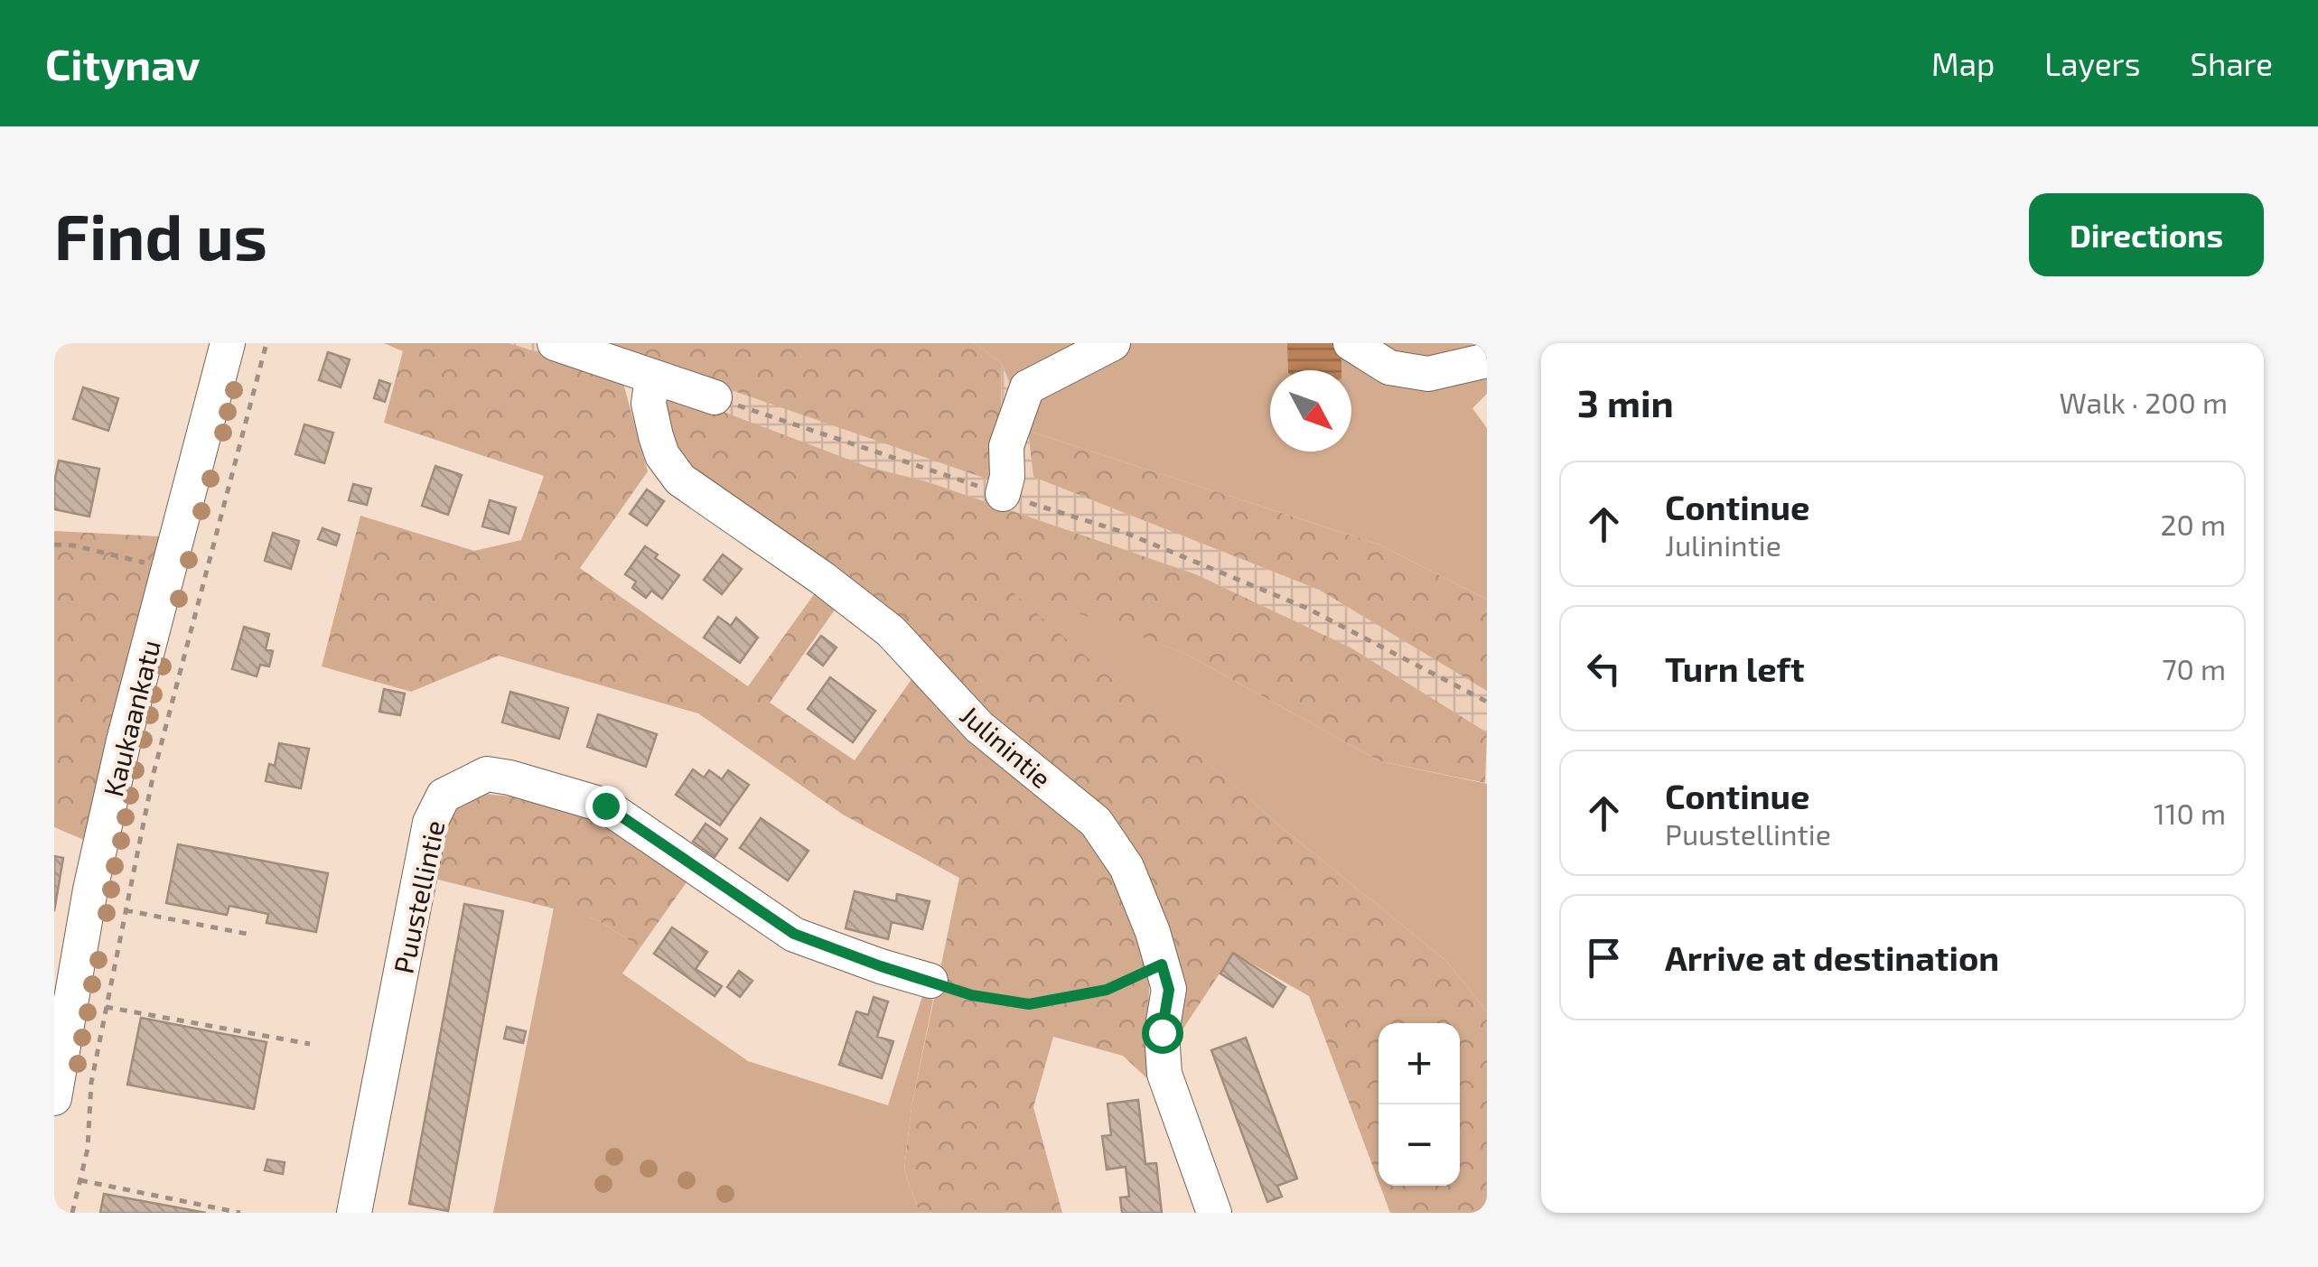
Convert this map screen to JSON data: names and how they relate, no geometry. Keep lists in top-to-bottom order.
{
  "streets": {
    "street": ["Kaukaankatu", "Julinintie", "Puustellintie"]
  },
  "north": "bottom right",
  "page": {
    "header": "Citynav",
    "nav": ["Map", "Layers", "Share"],
    "buttons": "Directions",
    "title": "Find us",
    "heading": ["3 min", "Walk · 200 m"],
    "list": [
      ["Continue", "Julinintie", "20 m"],
      ["Turn left", "70 m"],
      ["Continue", "Puustellintie", "110 m"],
      "Arrive at destination"
    ],
    "map_buttons": ["+", "−"]
  }
}
